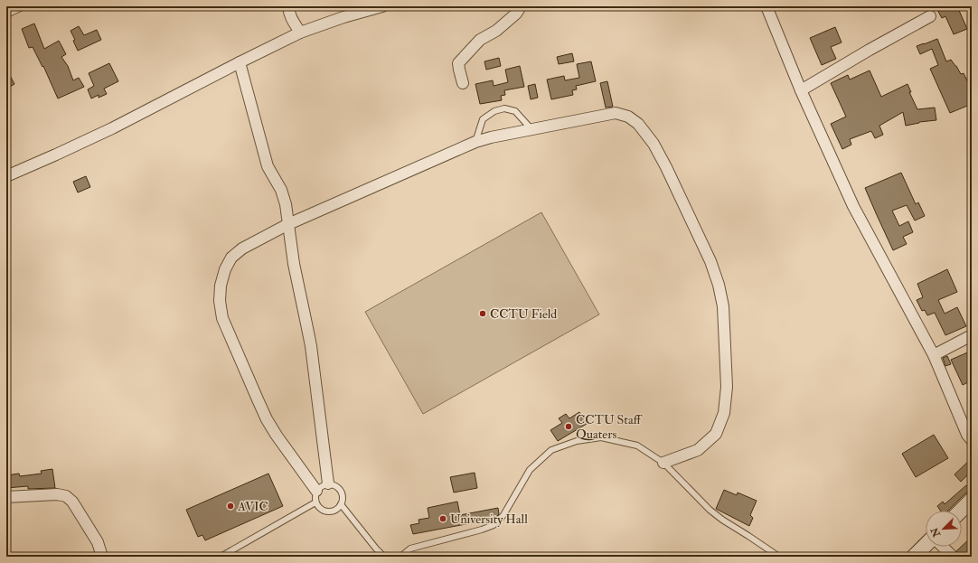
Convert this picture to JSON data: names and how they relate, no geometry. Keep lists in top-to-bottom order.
{
  "places": [
    "CCTU Field",
    "CCTU Staff Quaters",
    "AVIC",
    "University Hall"
  ],
  "north": "bottom left"
}
